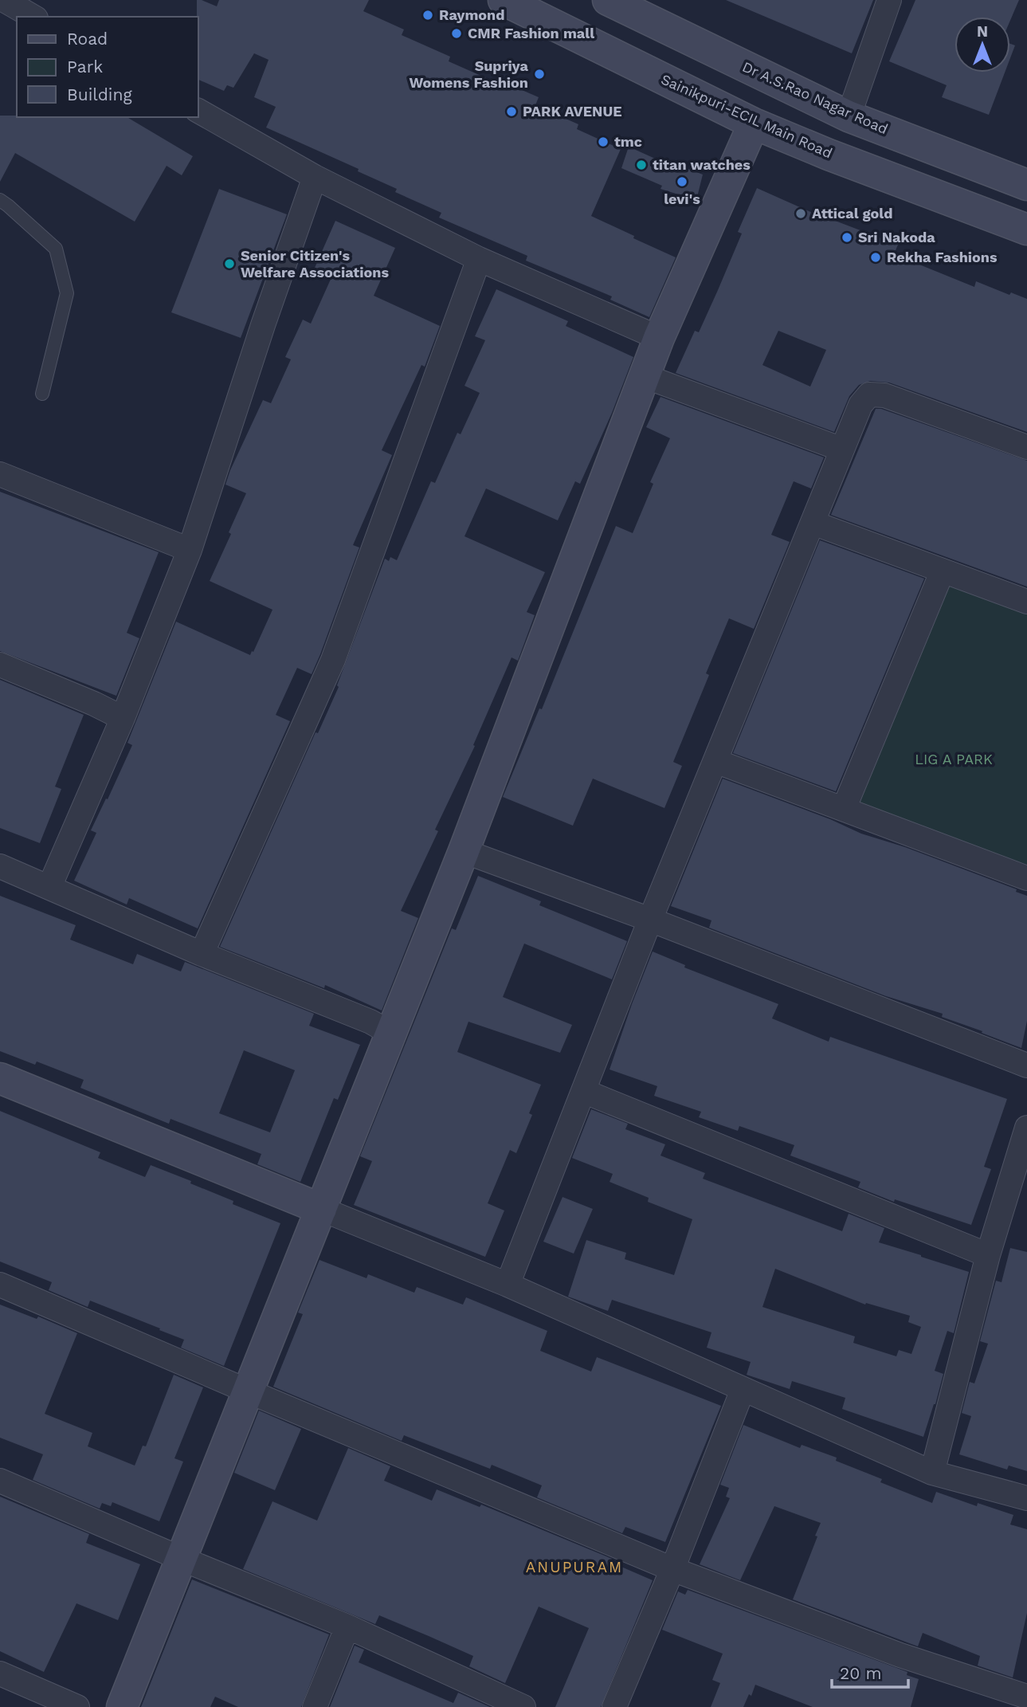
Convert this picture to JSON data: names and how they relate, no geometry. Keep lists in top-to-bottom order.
{
  "streets": {
    "street": ["Dr A.S.Rao Nagar Road", "Sainikpuri-ECIL Main Road"]
  },
  "districts": ["ANUPURAM"],
  "parks": ["LIG A PARK"],
  "places": [
    "Raymond",
    "CMR Fashion mall",
    "Supriya Womens Fashion",
    "PARK AVENUE",
    "tmc",
    "titan watches",
    "levi's",
    "Attical gold",
    "Sri Nakoda",
    "Rekha Fashions",
    "Senior Citizen's Welfare Associations"
  ],
  "legend": ["Road", "Park", "Building"],
  "scale_bar": "20 m",
  "north": "top"
}
